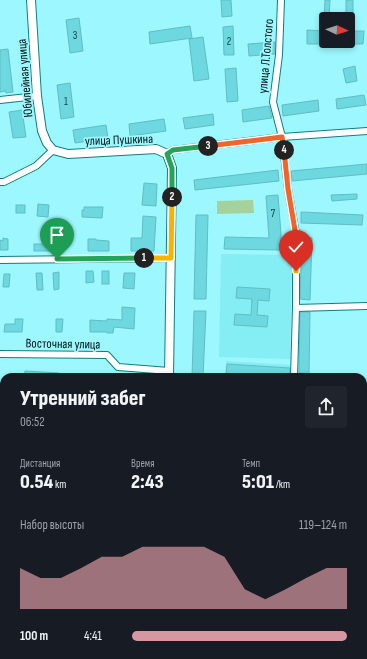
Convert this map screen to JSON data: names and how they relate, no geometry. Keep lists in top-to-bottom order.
{
  "streets": {
    "main road": ["Юбилейная улица", "улица Пушкина"],
    "street": ["улица Л.Толстого", "Восточная улица"]
  },
  "crossings": [
    ["улица Л.Толстого", "улица Пушкина"],
    ["Юбилейная улица", "улица Пушкина"]
  ],
  "house_numbers": [
    "3",
    "2",
    "1",
    "7"
  ],
  "north": "right",
  "page": {
    "pins": [
      "3",
      "4",
      "2",
      "1"
    ],
    "heading": ["Утренний забег", "06:52"],
    "stats": [
      ["Дистанция", "0.54 km"],
      ["Время", "2:43"],
      ["Темп", "5:01 /km"]
    ],
    "chart": ["Набор высоты", "119–124 m"],
    "list": [
      {
        "name": "100 m",
        "note": "4:41"
      }
    ]
  }
}
